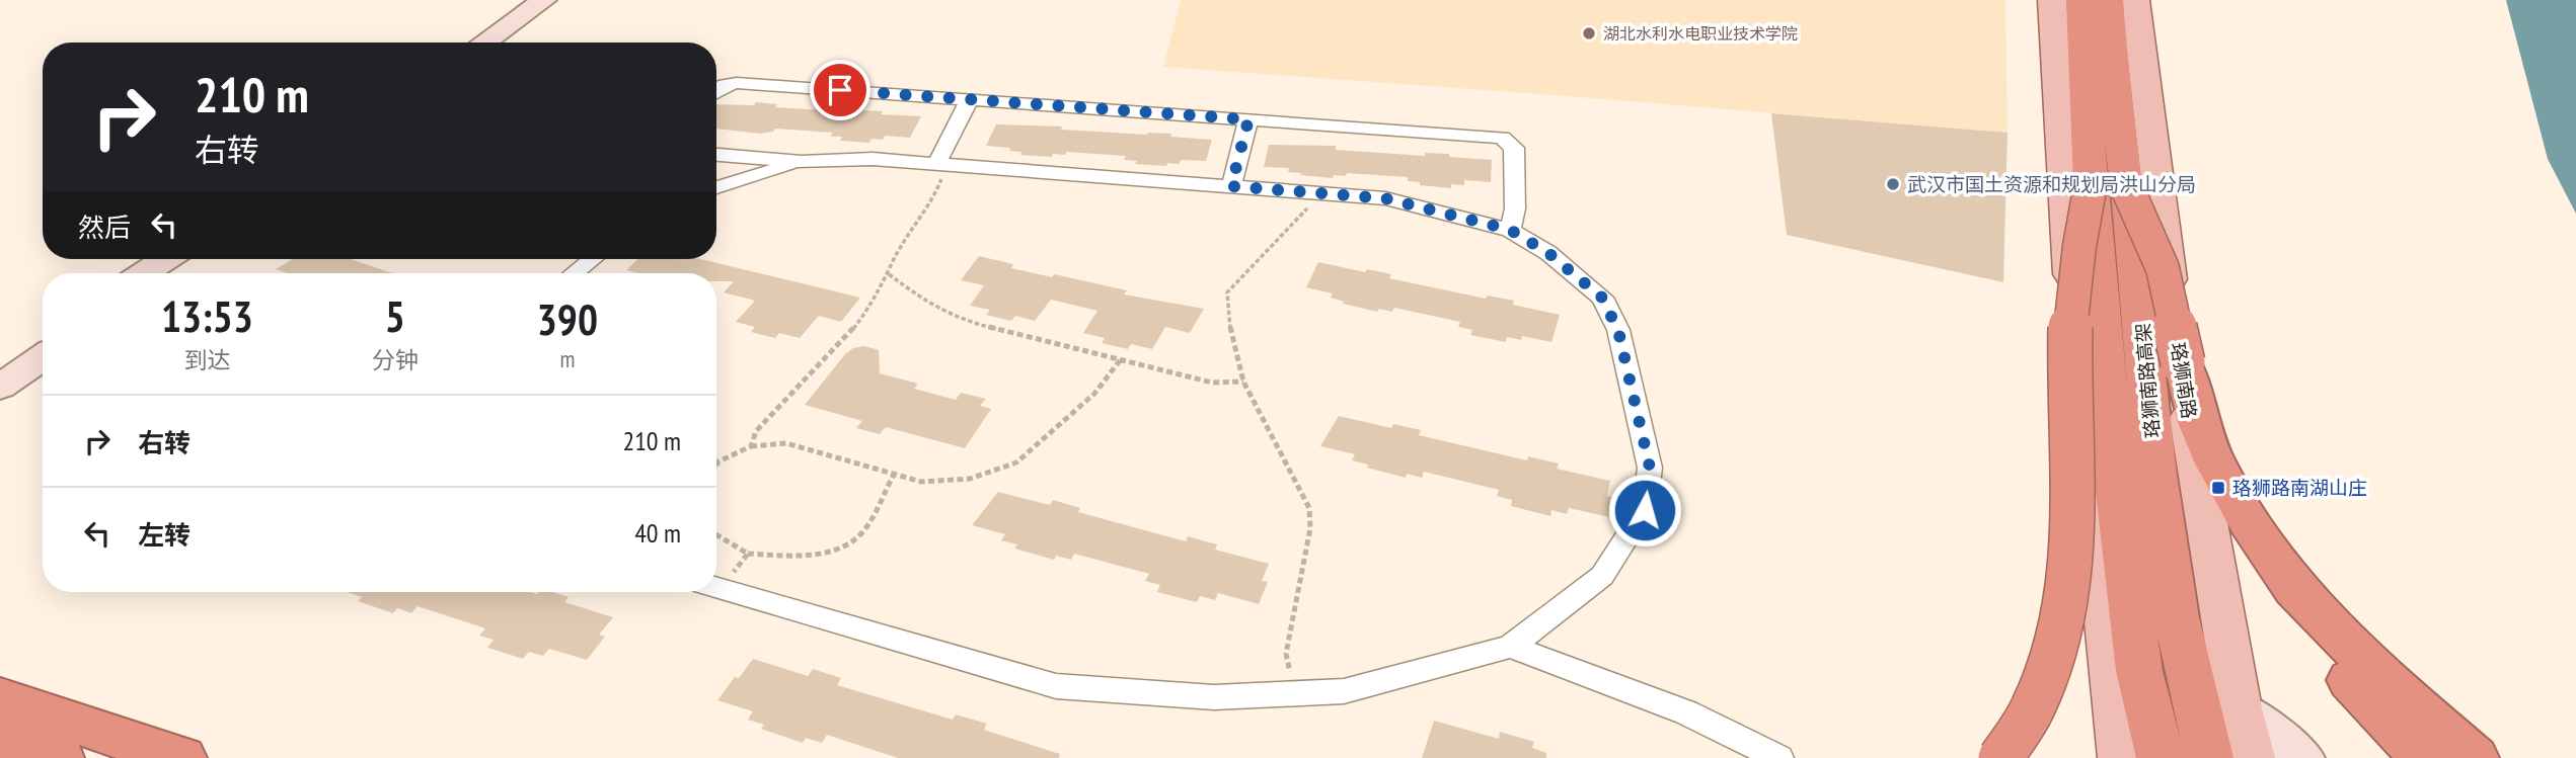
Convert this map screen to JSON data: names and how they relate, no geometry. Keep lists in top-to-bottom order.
{
  "streets": {
    "highway": ["珞狮南路高架"],
    "main road": ["珞狮南路"]
  },
  "places": {
    "other": ["湖北水利水电职业技术学院", "武汉市国土资源和规划局洪山分局"],
    "transit": ["珞狮路南湖山庄"]
  },
  "page": {
    "turn": ["210 m", "右转"],
    "then": "然后",
    "eta": [
      "13:53",
      "到达",
      "5",
      "分钟",
      "390",
      "m"
    ],
    "list": [
      {
        "name": "右转",
        "value": "210 m"
      },
      {
        "name": "左转",
        "value": "40 m"
      }
    ]
  }
}
